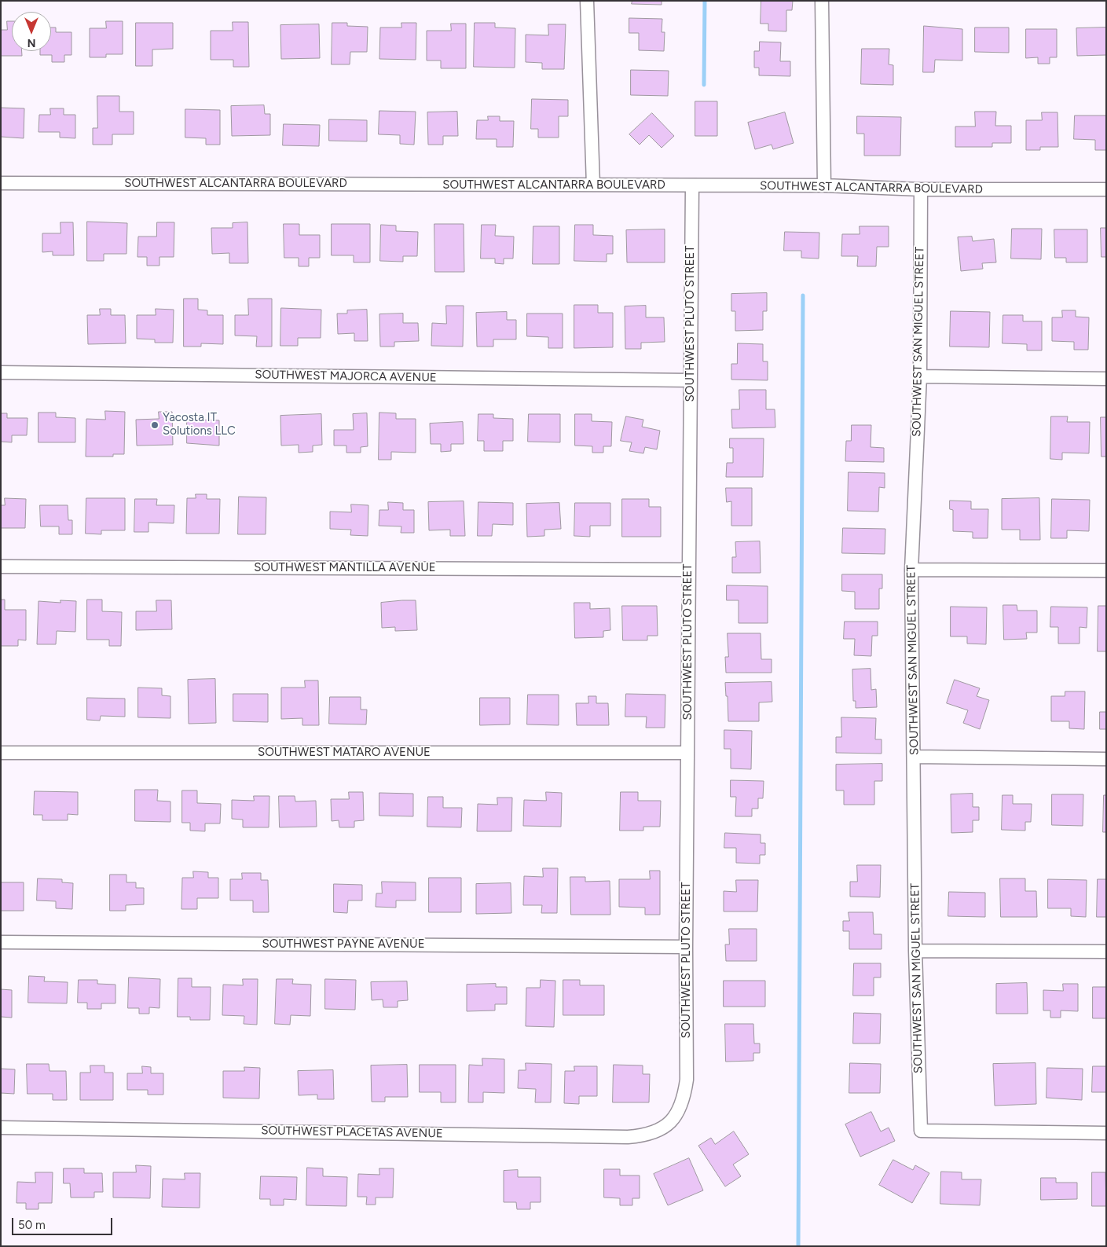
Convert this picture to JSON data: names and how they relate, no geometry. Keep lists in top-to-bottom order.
{
  "streets": {
    "street": [
      "SOUTHWEST ALCANTARRA BOULEVARD",
      "SOUTHWEST PLUTO STREET",
      "SOUTHWEST SAN MIGUEL STREET",
      "SOUTHWEST MAJORCA AVENUE",
      "SOUTHWEST MANTILLA AVENUE",
      "SOUTHWEST MATARO AVENUE",
      "SOUTHWEST PAYNE AVENUE",
      "SOUTHWEST PLACETAS AVENUE"
    ]
  },
  "crossings": [
    ["SOUTHWEST ALCANTARRA BOULEVARD", "SOUTHWEST PLUTO STREET"],
    ["SOUTHWEST ALCANTARRA BOULEVARD", "SOUTHWEST SAN MIGUEL STREET"],
    ["SOUTHWEST PLUTO STREET", "SOUTHWEST MAJORCA AVENUE"],
    ["SOUTHWEST PLUTO STREET", "SOUTHWEST MANTILLA AVENUE"],
    ["SOUTHWEST PLUTO STREET", "SOUTHWEST MATARO AVENUE"],
    ["SOUTHWEST PLUTO STREET", "SOUTHWEST PAYNE AVENUE"],
    ["SOUTHWEST PLUTO STREET", "SOUTHWEST PLACETAS AVENUE"]
  ],
  "places": ["Yacosta IT Solutions LLC"],
  "scale_bar": "50 m",
  "north": "bottom"
}
